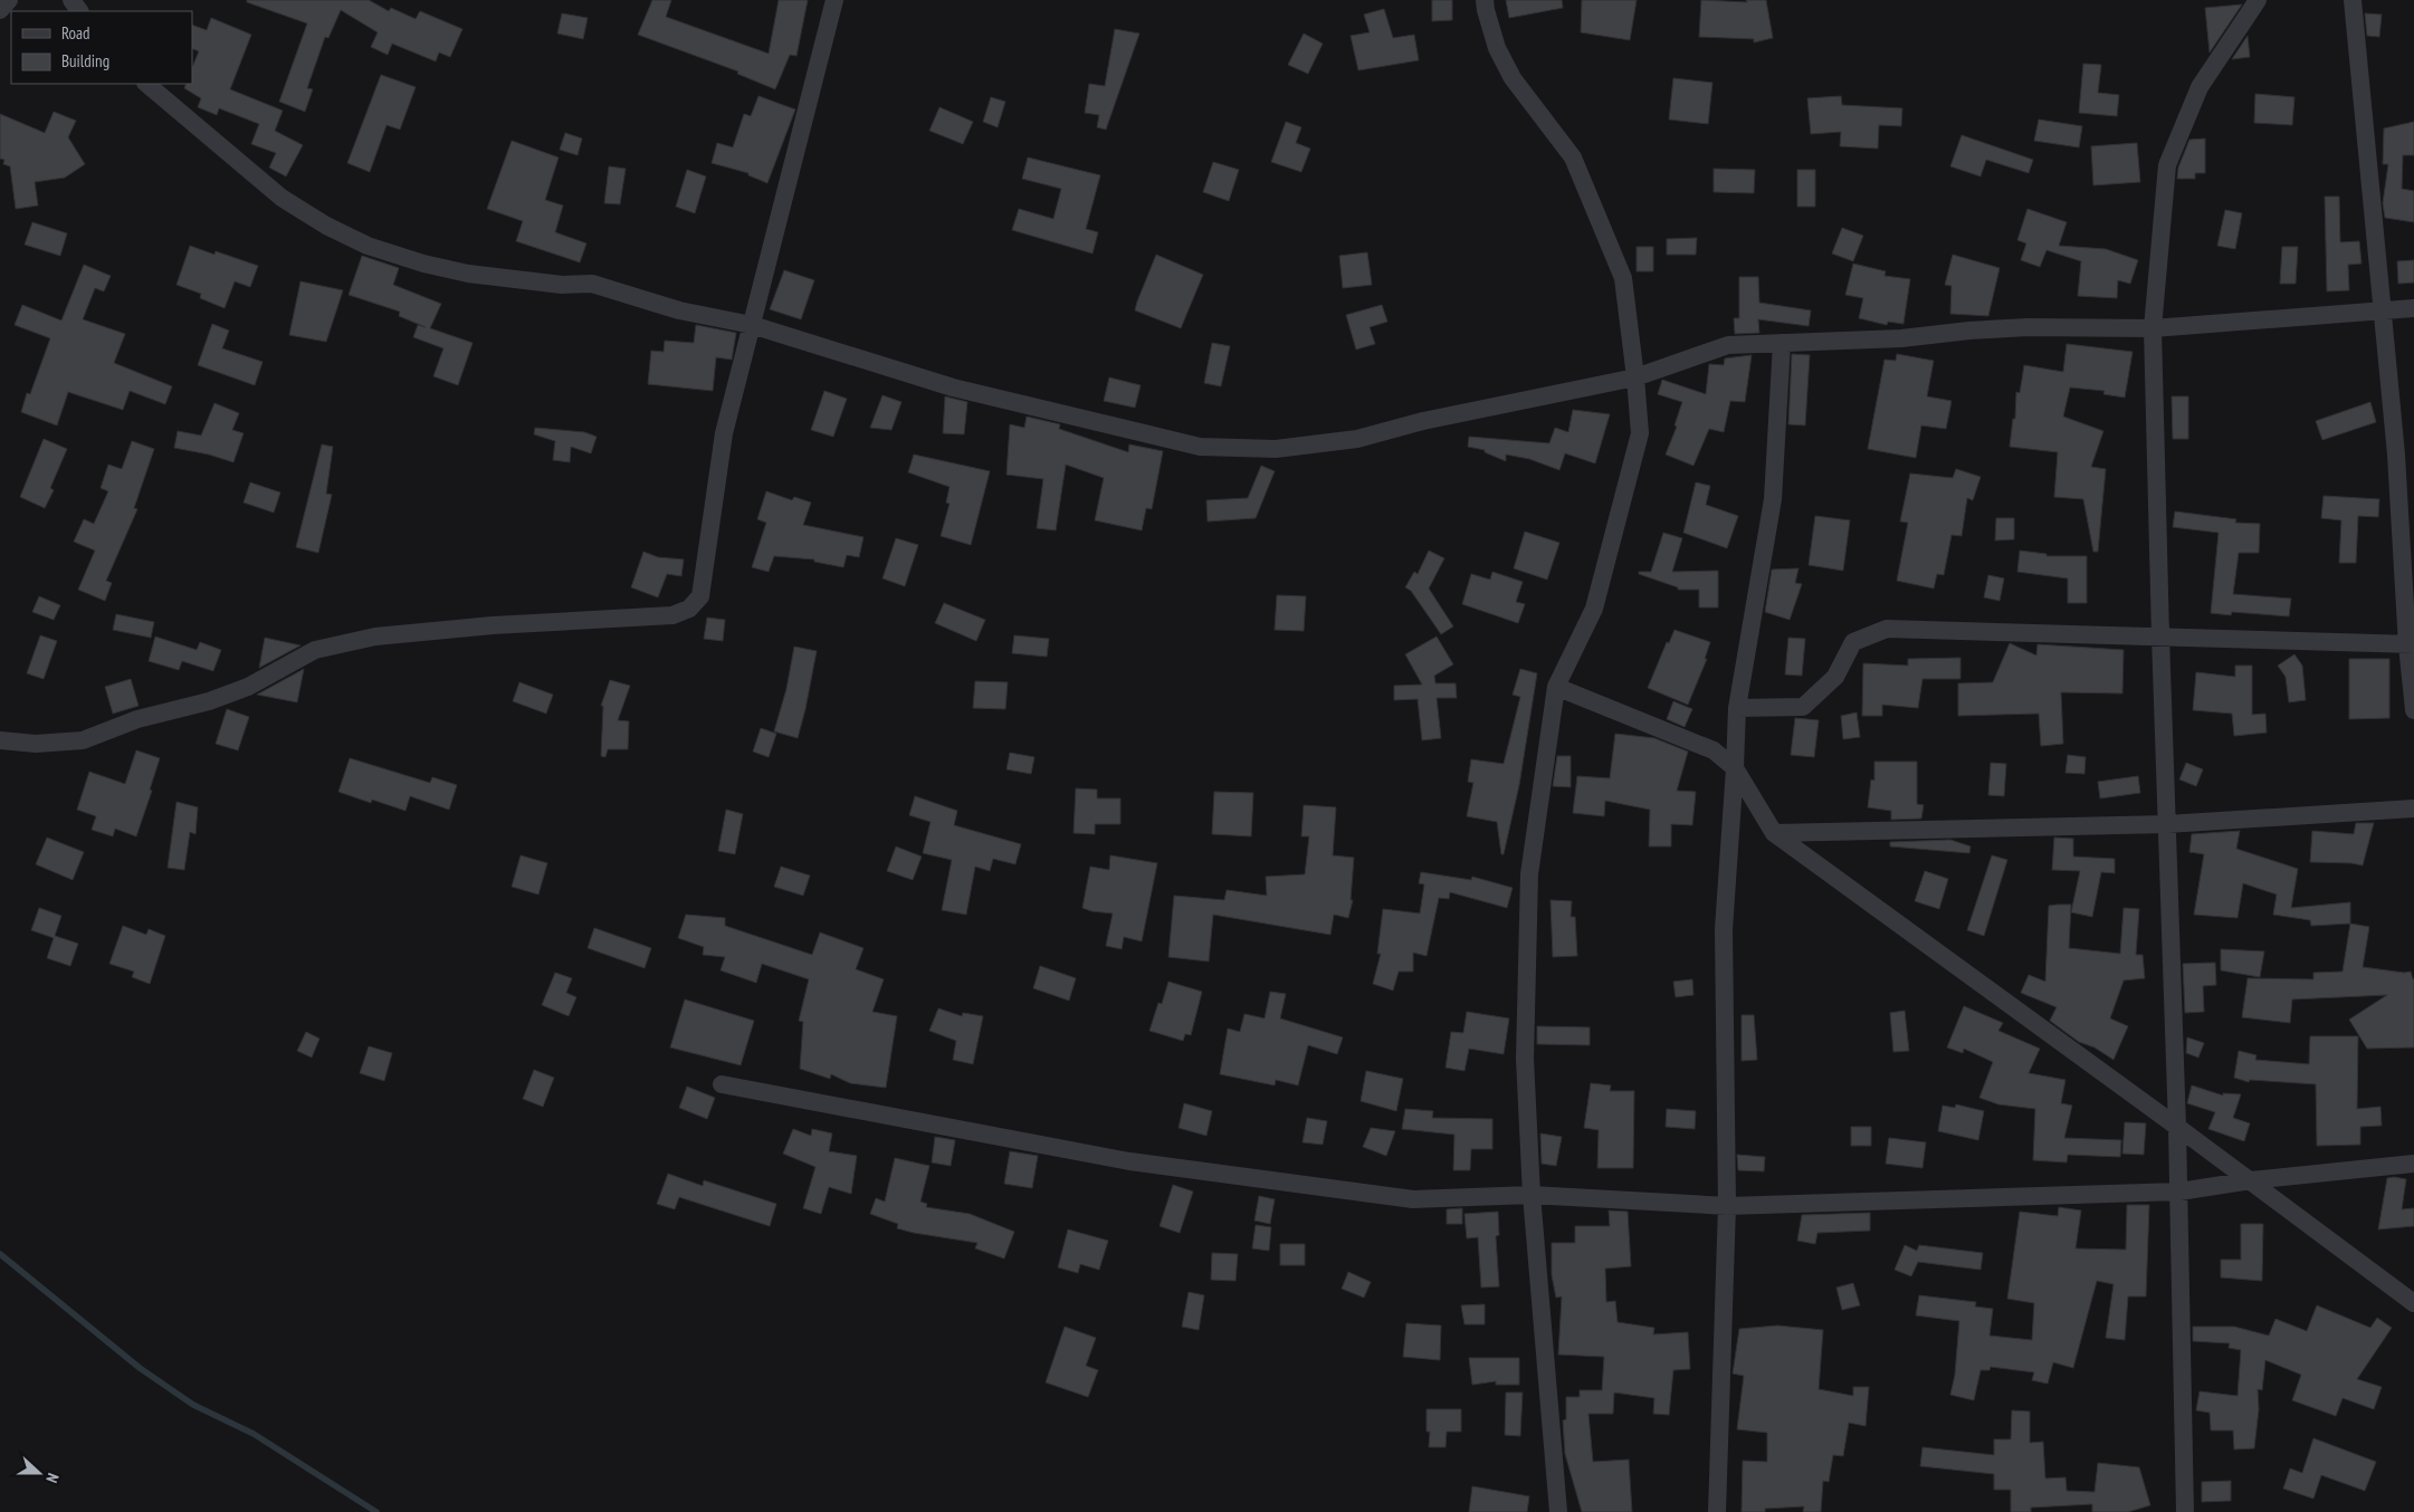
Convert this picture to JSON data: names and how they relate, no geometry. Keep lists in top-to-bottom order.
{
  "legend": ["Road", "Building"],
  "north": "right"
}
